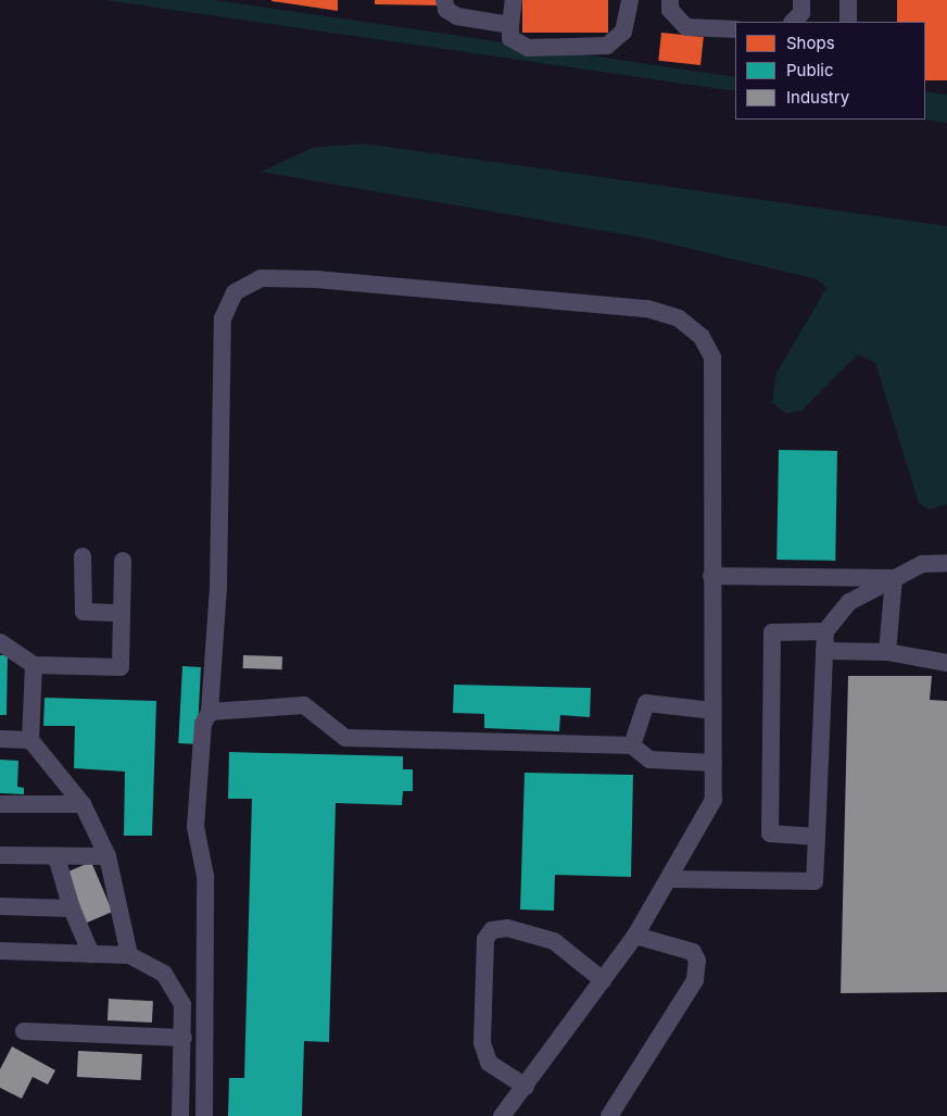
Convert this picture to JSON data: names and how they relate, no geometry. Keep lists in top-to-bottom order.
{
  "legend": ["Shops", "Public", "Industry"]
}
